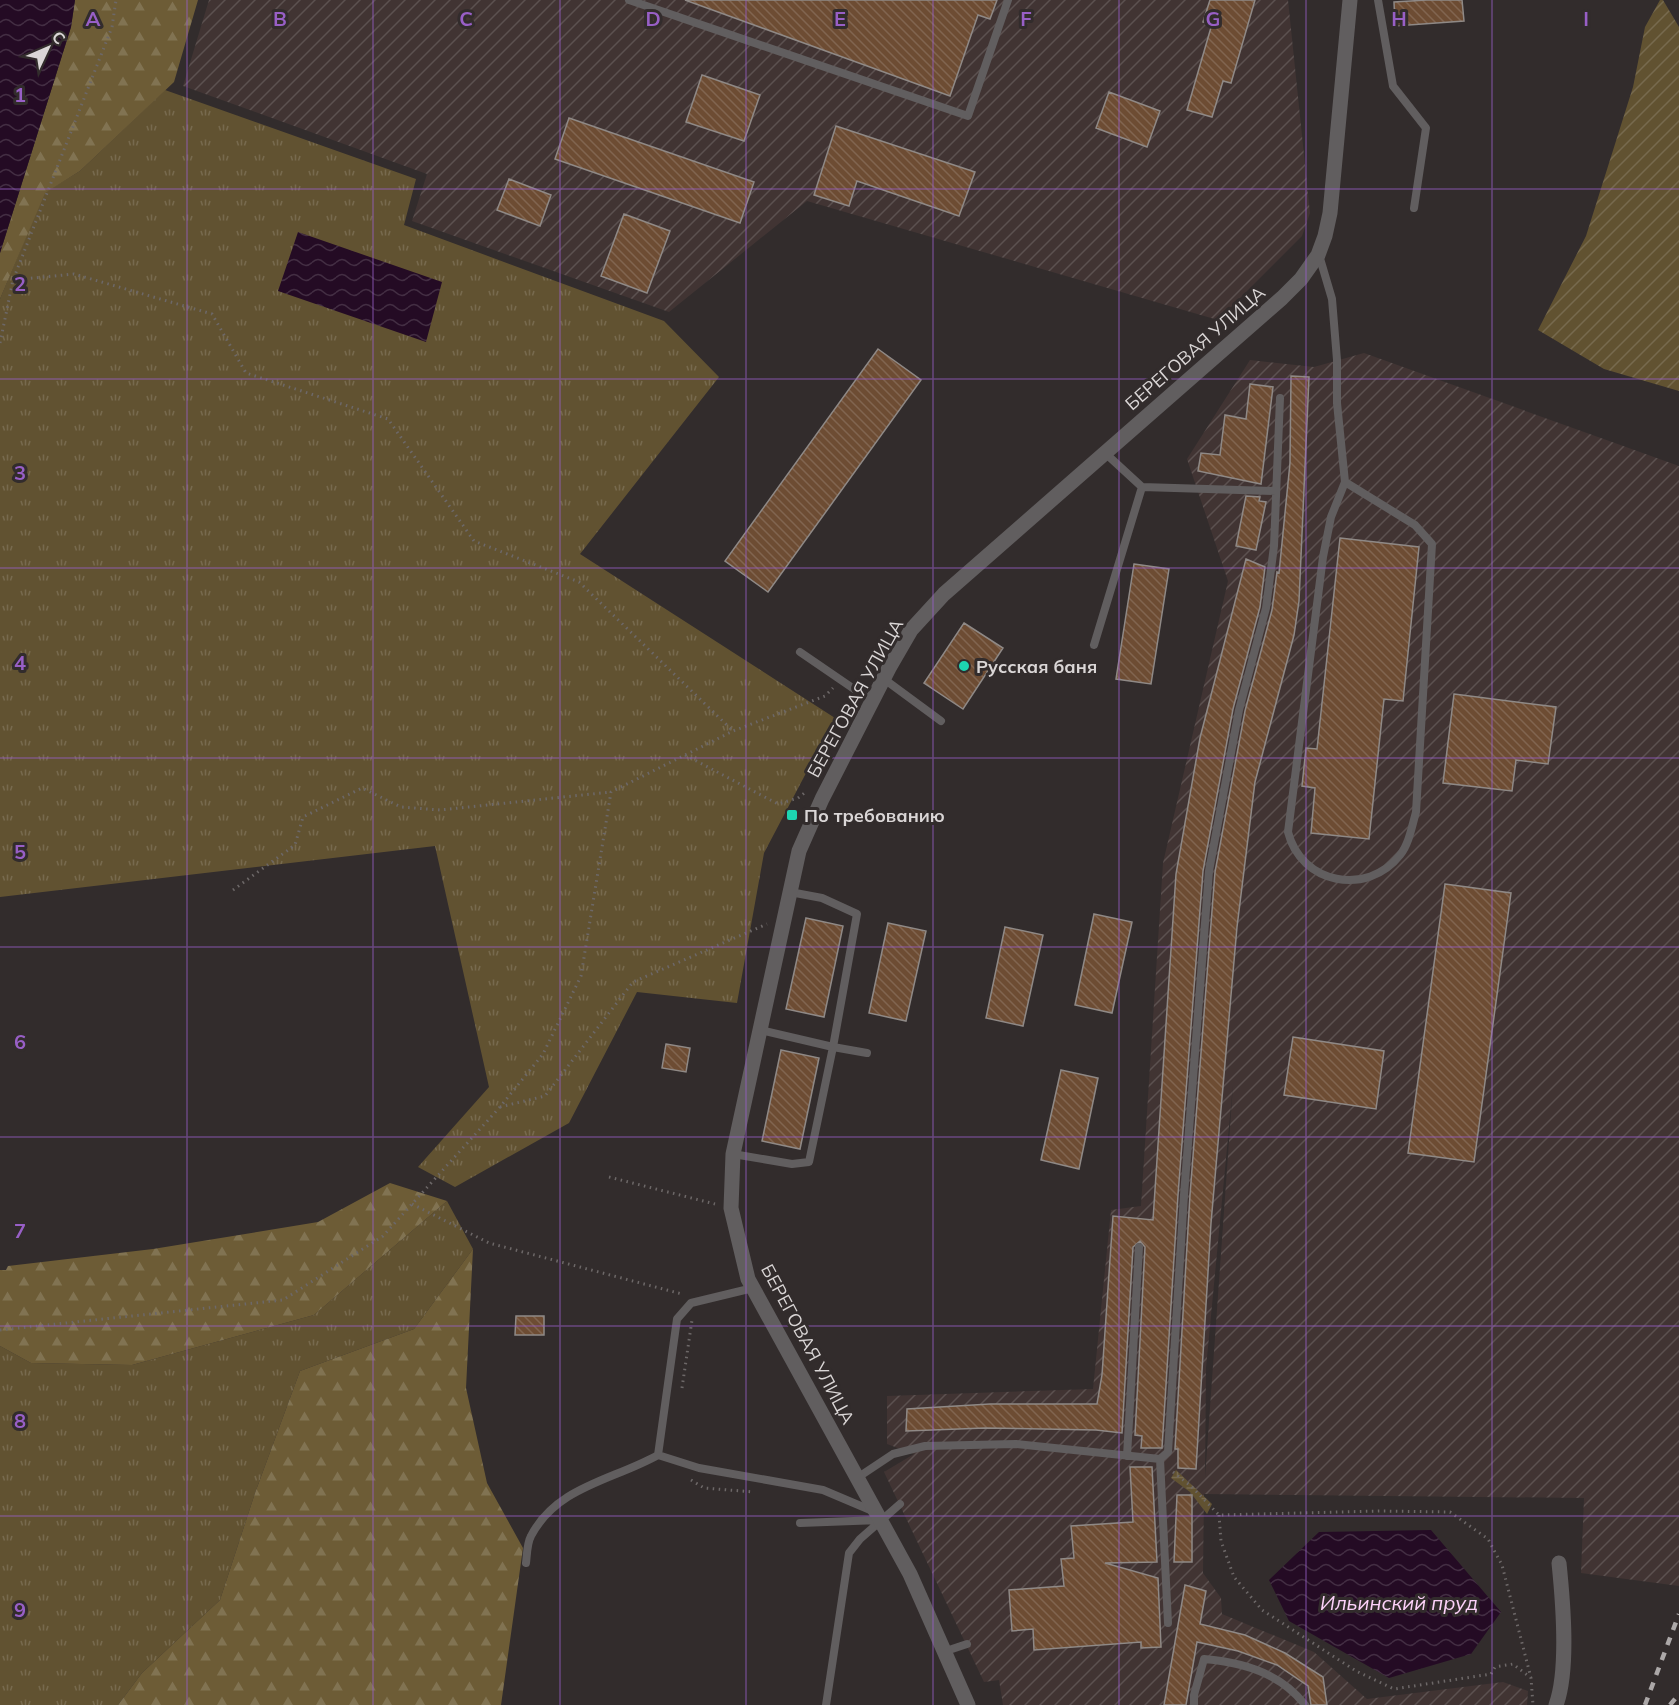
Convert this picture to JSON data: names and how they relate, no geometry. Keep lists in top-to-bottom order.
{
  "streets": {
    "street": ["БЕРЕГОВАЯ УЛИЦА"]
  },
  "water": ["Ильинский пруд"],
  "places": {
    "other": ["Русская баня"],
    "transit": ["По требованию"]
  },
  "north": "top right",
  "grid": {
    "columns": [
      "A",
      "B",
      "C",
      "D",
      "E",
      "F",
      "G",
      "H",
      "I"
    ],
    "rows": [
      "1",
      "2",
      "3",
      "4",
      "5",
      "6",
      "7",
      "8",
      "9"
    ]
  }
}
